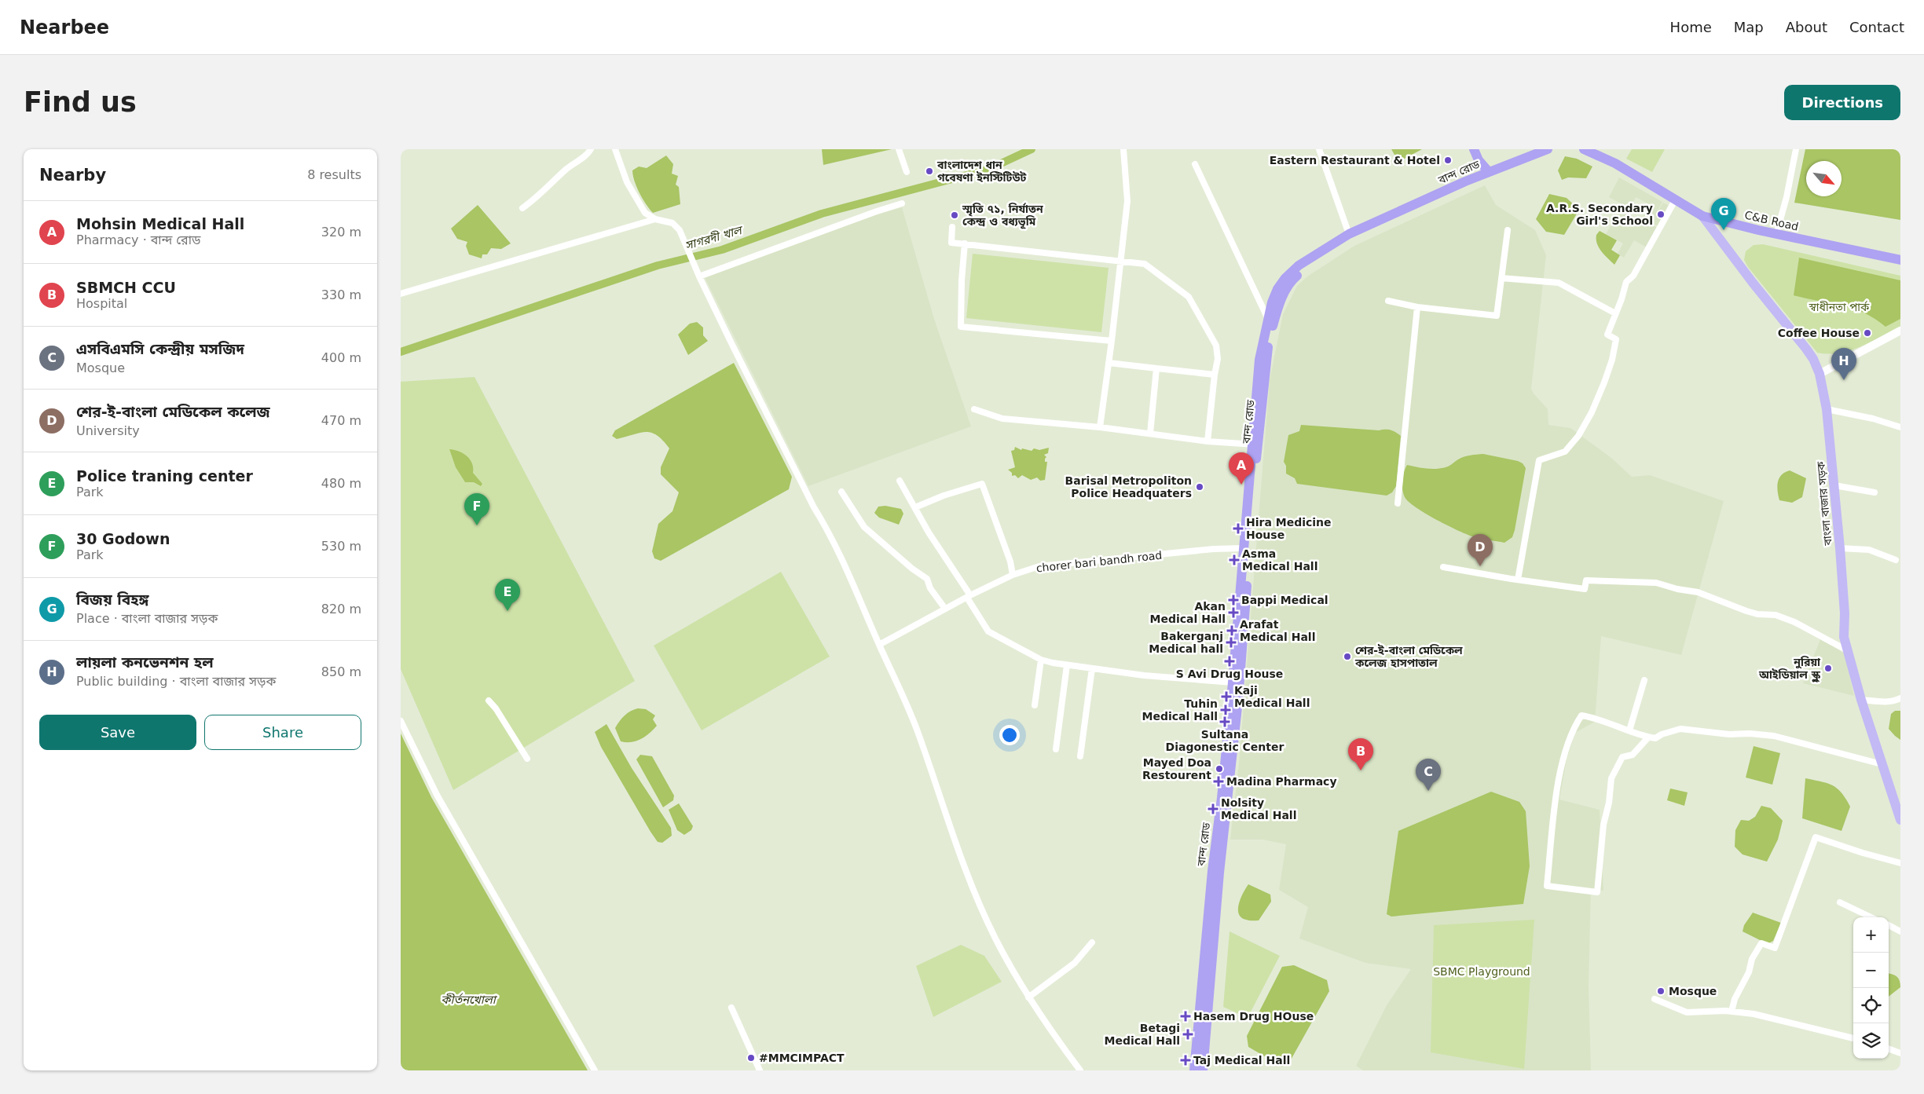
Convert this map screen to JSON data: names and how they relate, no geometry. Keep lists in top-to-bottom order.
{
  "streets": {
    "highway": ["বান্দ রোড", "C&B Road"],
    "main road": ["বাংলা বাজার সড়ক"],
    "street": ["chorer bari bandh road"]
  },
  "crossings": [
    ["বান্দ রোড", "chorer bari bandh road"],
    ["C&B Road", "বাংলা বাজার সড়ক"]
  ],
  "water": ["সাগরদী খাল", "কীর্তনখোলা"],
  "parks": ["স্বাধীনতা পার্ক", "SBMC Playground"],
  "places": {
    "other": [
      "Eastern Restaurant & Hotel",
      "বাংলাদেশ ধান গবেষণা ইনস্টিটিউট",
      "A.R.S. Secondary Girl's School",
      "স্মৃতি ৭১, নির্যাতন কেন্দ্র ও বধ্যভূমি",
      "Coffee House",
      "Barisal Metropoliton Police Headquaters",
      "শের-ই-বাংলা মেডিকেল কলেজ হাসপাতাল",
      "নুরিয়া আইডিয়াল স্কুল",
      "Mayed Doa Restourent",
      "Mosque",
      "#MMCIMPACT"
    ],
    "health": [
      "Hira Medicine House",
      "Asma Medical Hall",
      "Bappi Medical",
      "Akan Medical Hall",
      "Arafat Medical Hall",
      "Bakerganj Medical hall",
      "S Avi Drug House",
      "Kaji Medical Hall",
      "Tuhin Medical Hall",
      "Sultana Diagonestic Center",
      "Madina Pharmacy",
      "Nolsity Medical Hall",
      "Hasem Drug HOuse",
      "Betagi Medical Hall",
      "Taj Medical Hall"
    ]
  },
  "north": "bottom right",
  "page": {
    "header": "Nearbee",
    "nav": [
      "Home",
      "Map",
      "About",
      "Contact"
    ],
    "buttons": [
      "Directions",
      ["Save", "Share"]
    ],
    "title": "Find us",
    "heading": ["Nearby", "8 results"],
    "pins": [
      "G",
      "H",
      "A",
      "F",
      "D",
      "E",
      "B",
      "C"
    ],
    "list": [
      {
        "mark": "A",
        "name": "Mohsin Medical Hall",
        "note": "Pharmacy · বান্দ রোড",
        "value": "320 m"
      },
      {
        "mark": "B",
        "name": "SBMCH CCU",
        "note": "Hospital",
        "value": "330 m"
      },
      {
        "mark": "C",
        "name": "এসবিএমসি কেন্দ্রীয় মসজিদ",
        "note": "Mosque",
        "value": "400 m"
      },
      {
        "mark": "D",
        "name": "শের-ই-বাংলা মেডিকেল কলেজ",
        "note": "University",
        "value": "470 m"
      },
      {
        "mark": "E",
        "name": "Police traning center",
        "note": "Park",
        "value": "480 m"
      },
      {
        "mark": "F",
        "name": "30 Godown",
        "note": "Park",
        "value": "530 m"
      },
      {
        "mark": "G",
        "name": "বিজয় বিহঙ্গ",
        "note": "Place · বাংলা বাজার সড়ক",
        "value": "820 m"
      },
      {
        "mark": "H",
        "name": "লায়লা কনভেনশন হল",
        "note": "Public building · বাংলা বাজার সড়ক",
        "value": "850 m"
      }
    ],
    "map_buttons": ["+", "−"]
  }
}
